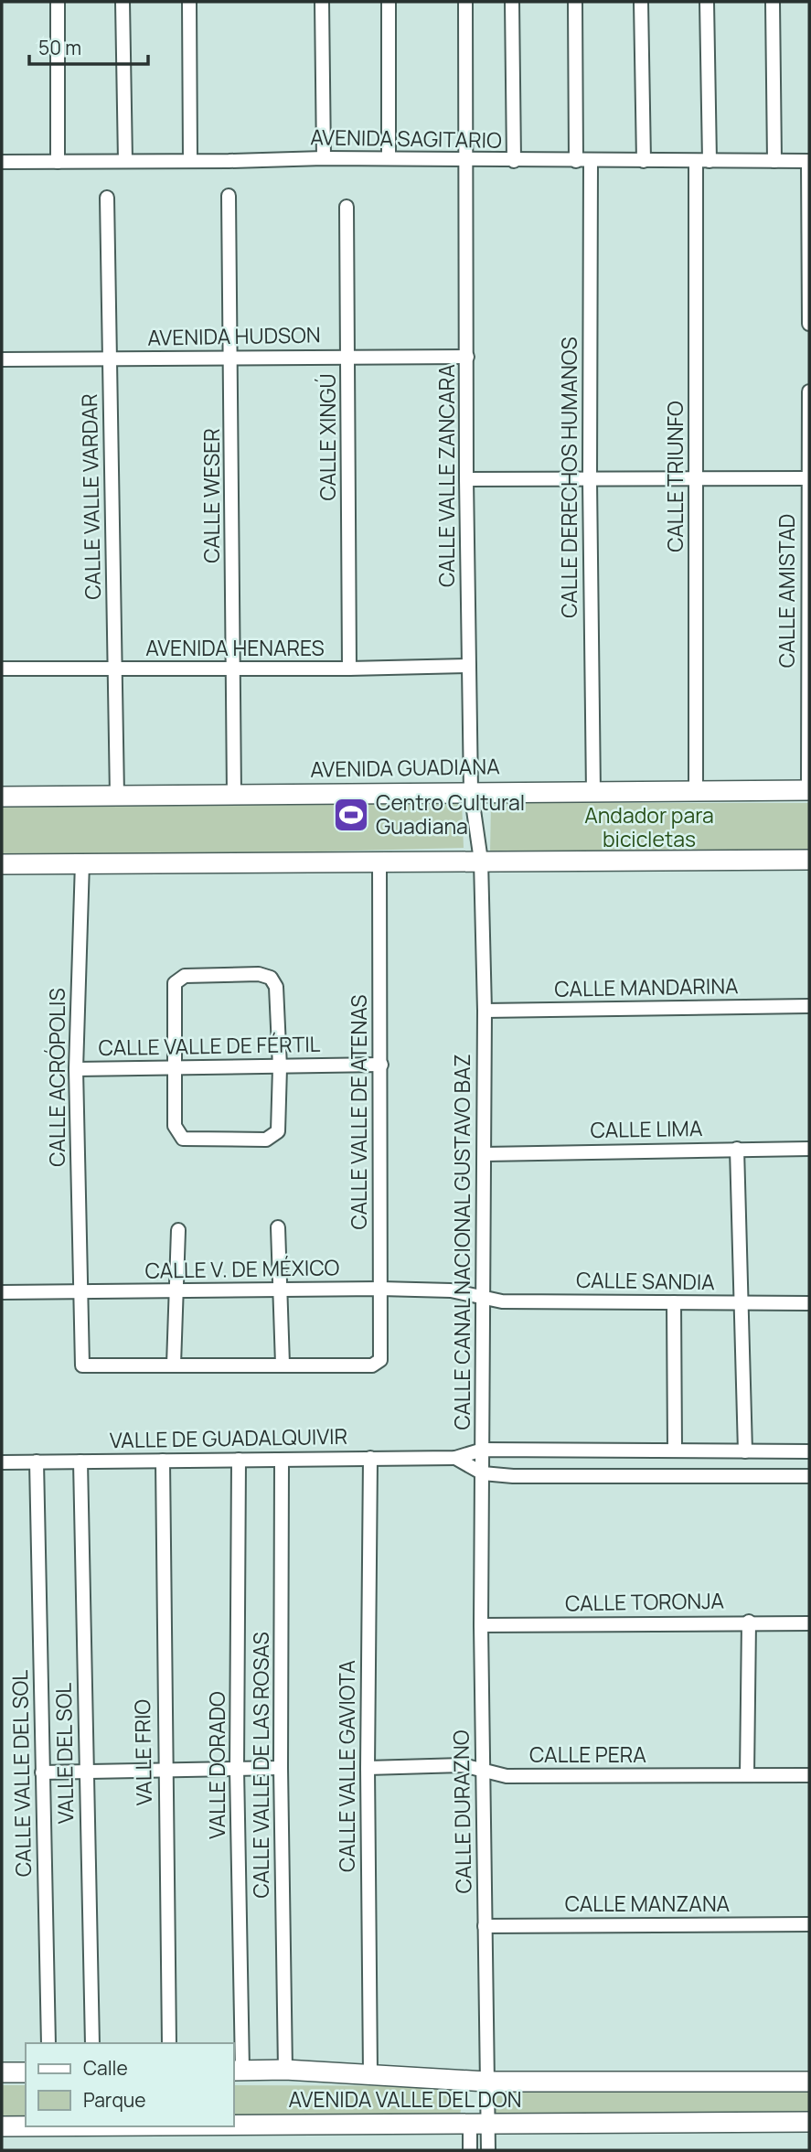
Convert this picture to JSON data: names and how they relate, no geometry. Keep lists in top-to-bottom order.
{
  "streets": {
    "street": [
      "AVENIDA SAGITARIO",
      "AVENIDA HUDSON",
      "CALLE XINGÚ",
      "CALLE VALLE ZANCARA",
      "CALLE TRIUNFO",
      "CALLE DERECHOS HUMANOS",
      "CALLE WESER",
      "CALLE VALLE VARDAR",
      "CALLE AMISTAD",
      "AVENIDA HENARES",
      "AVENIDA GUADIANA",
      "CALLE MANDARINA",
      "CALLE VALLE DE FÉRTIL",
      "CALLE ACRÓPOLIS",
      "CALLE VALLE DE ATENAS",
      "CALLE LIMA",
      "CALLE CANAL NACIONAL GUSTAVO BAZ",
      "CALLE V. DE MÉXICO",
      "CALLE SANDIA",
      "VALLE DE GUADALQUIVIR",
      "CALLE TORONJA",
      "VALLE FRIO",
      "VALLE DEL SOL",
      "CALLE PERA",
      "VALLE DORADO",
      "CALLE VALLE DE LAS ROSAS",
      "CALLE VALLE GAVIOTA",
      "CALLE VALLE DEL SOL",
      "CALLE DURAZNO",
      "CALLE MANZANA",
      "AVENIDA VALLE DEL DON"
    ]
  },
  "crossings": [
    ["AVENIDA SAGITARIO", "CALLE VALLE ZANCARA"],
    ["AVENIDA SAGITARIO", "CALLE TRIUNFO"],
    ["AVENIDA SAGITARIO", "CALLE DERECHOS HUMANOS"],
    ["AVENIDA HUDSON", "CALLE XINGÚ"],
    ["AVENIDA HUDSON", "CALLE VALLE ZANCARA"],
    ["AVENIDA HUDSON", "CALLE WESER"],
    ["AVENIDA HUDSON", "CALLE VALLE VARDAR"],
    ["CALLE XINGÚ", "AVENIDA HENARES"],
    ["CALLE VALLE ZANCARA", "AVENIDA HENARES"],
    ["CALLE VALLE ZANCARA", "AVENIDA GUADIANA"],
    ["CALLE TRIUNFO", "AVENIDA GUADIANA"],
    ["CALLE DERECHOS HUMANOS", "AVENIDA GUADIANA"],
    ["CALLE WESER", "AVENIDA HENARES"],
    ["CALLE WESER", "AVENIDA GUADIANA"],
    ["CALLE VALLE VARDAR", "AVENIDA HENARES"],
    ["CALLE VALLE VARDAR", "AVENIDA GUADIANA"],
    ["CALLE AMISTAD", "AVENIDA GUADIANA"],
    ["CALLE MANDARINA", "CALLE CANAL NACIONAL GUSTAVO BAZ"],
    ["CALLE VALLE DE FÉRTIL", "CALLE ACRÓPOLIS"],
    ["CALLE VALLE DE FÉRTIL", "CALLE VALLE DE ATENAS"],
    ["CALLE ACRÓPOLIS", "CALLE V. DE MÉXICO"],
    ["CALLE VALLE DE ATENAS", "CALLE V. DE MÉXICO"],
    ["CALLE LIMA", "CALLE CANAL NACIONAL GUSTAVO BAZ"],
    ["CALLE CANAL NACIONAL GUSTAVO BAZ", "CALLE V. DE MÉXICO"],
    ["CALLE CANAL NACIONAL GUSTAVO BAZ", "CALLE SANDIA"],
    ["CALLE CANAL NACIONAL GUSTAVO BAZ", "VALLE DE GUADALQUIVIR"],
    ["CALLE CANAL NACIONAL GUSTAVO BAZ", "CALLE DURAZNO"],
    ["CALLE V. DE MÉXICO", "CALLE SANDIA"],
    ["VALLE DE GUADALQUIVIR", "VALLE FRIO"],
    ["VALLE DE GUADALQUIVIR", "VALLE DEL SOL"],
    ["VALLE DE GUADALQUIVIR", "VALLE DORADO"],
    ["VALLE DE GUADALQUIVIR", "CALLE VALLE DE LAS ROSAS"],
    ["VALLE DE GUADALQUIVIR", "CALLE VALLE GAVIOTA"],
    ["VALLE DE GUADALQUIVIR", "CALLE VALLE DEL SOL"],
    ["VALLE DE GUADALQUIVIR", "CALLE DURAZNO"],
    ["CALLE TORONJA", "CALLE DURAZNO"],
    ["CALLE PERA", "CALLE VALLE GAVIOTA"],
    ["CALLE PERA", "CALLE DURAZNO"],
    ["VALLE DORADO", "AVENIDA VALLE DEL DON"],
    ["CALLE VALLE DE LAS ROSAS", "AVENIDA VALLE DEL DON"],
    ["CALLE VALLE GAVIOTA", "AVENIDA VALLE DEL DON"],
    ["CALLE DURAZNO", "CALLE MANZANA"],
    ["CALLE DURAZNO", "AVENIDA VALLE DEL DON"]
  ],
  "parks": ["Andador para bicicletas"],
  "places": {
    "sports": ["Centro Cultural Guadiana"]
  },
  "legend": ["Calle", "Parque"],
  "scale_bar": "50 m"
}
